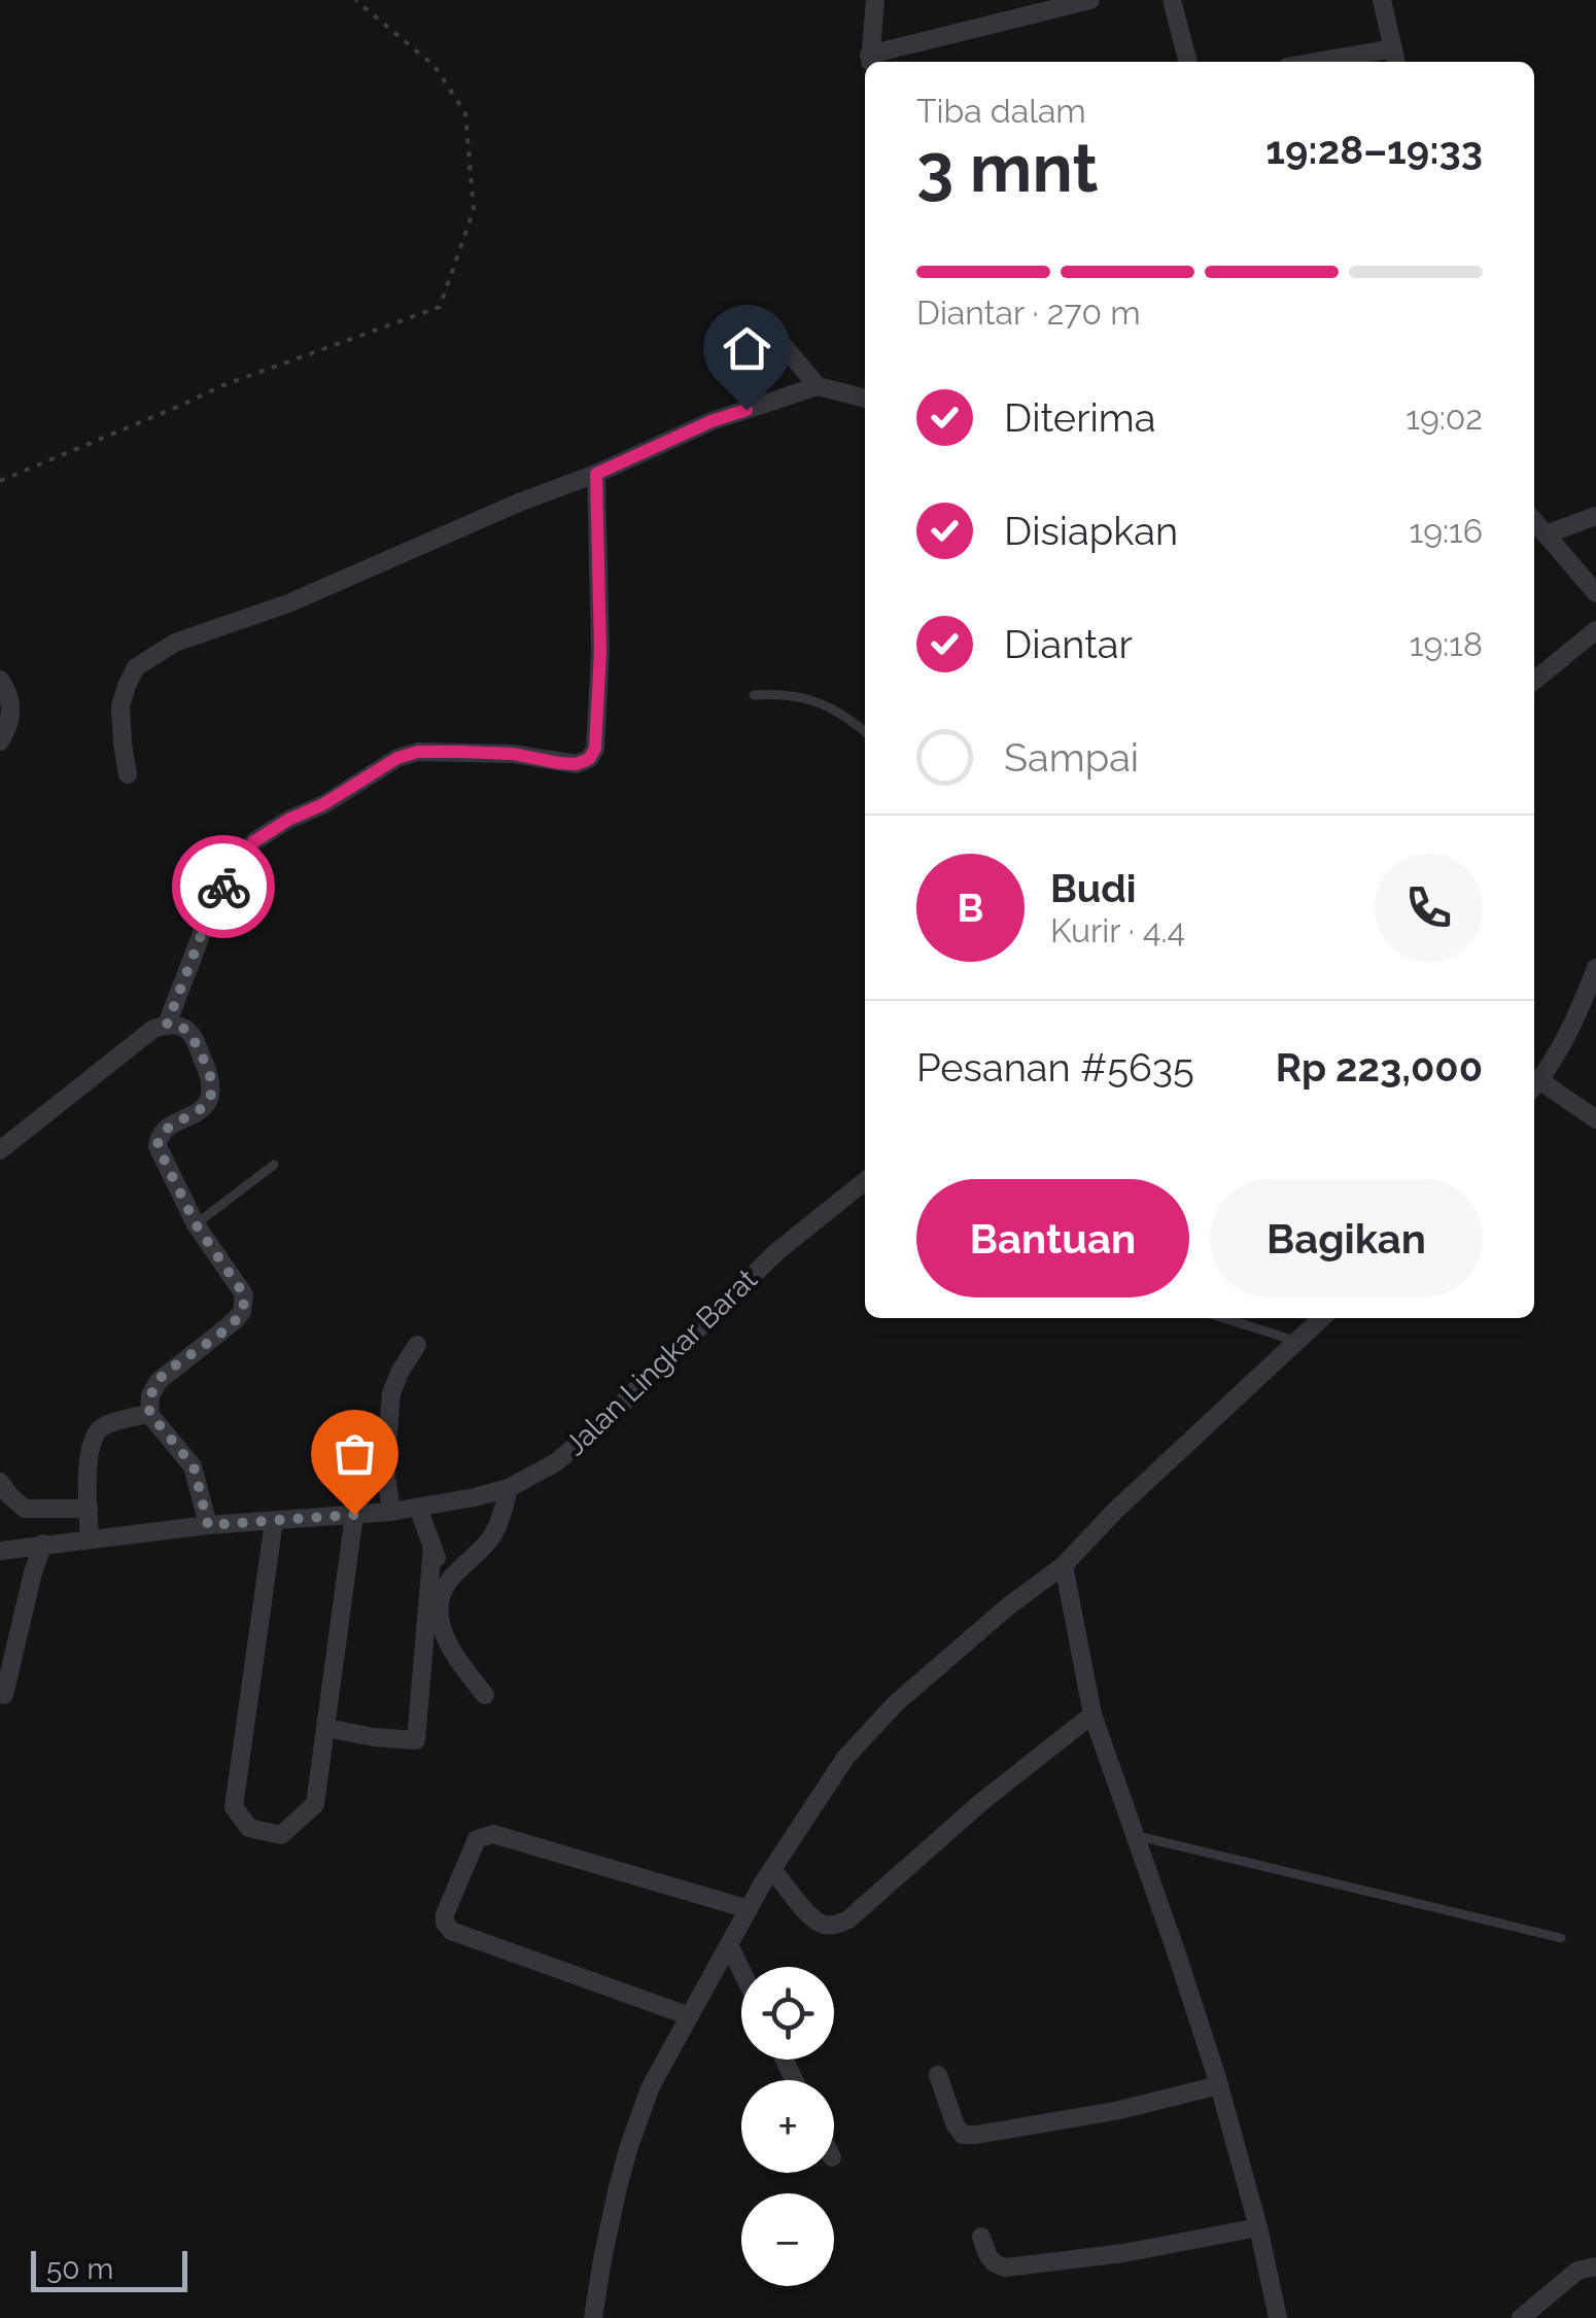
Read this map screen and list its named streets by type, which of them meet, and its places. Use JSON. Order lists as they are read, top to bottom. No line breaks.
{"streets":{"street":["Jalan Lingkar Barat"]},"scale_bar":"50 m","page":{"heading":["3 mnt","Tiba dalam","19:28–19:33"],"panel":["Budi","Kurir · 4.4","Pesanan #5635","Rp 223,000"],"bar":"Diantar · 270 m","list":[["Diterima","19:02"],["Disiapkan","19:16"],["Diantar","19:18"],"Sampai"],"round":"B","buttons":["Bantuan","Bagikan"],"map_buttons":["+","−"],"scale":"50 m"}}
